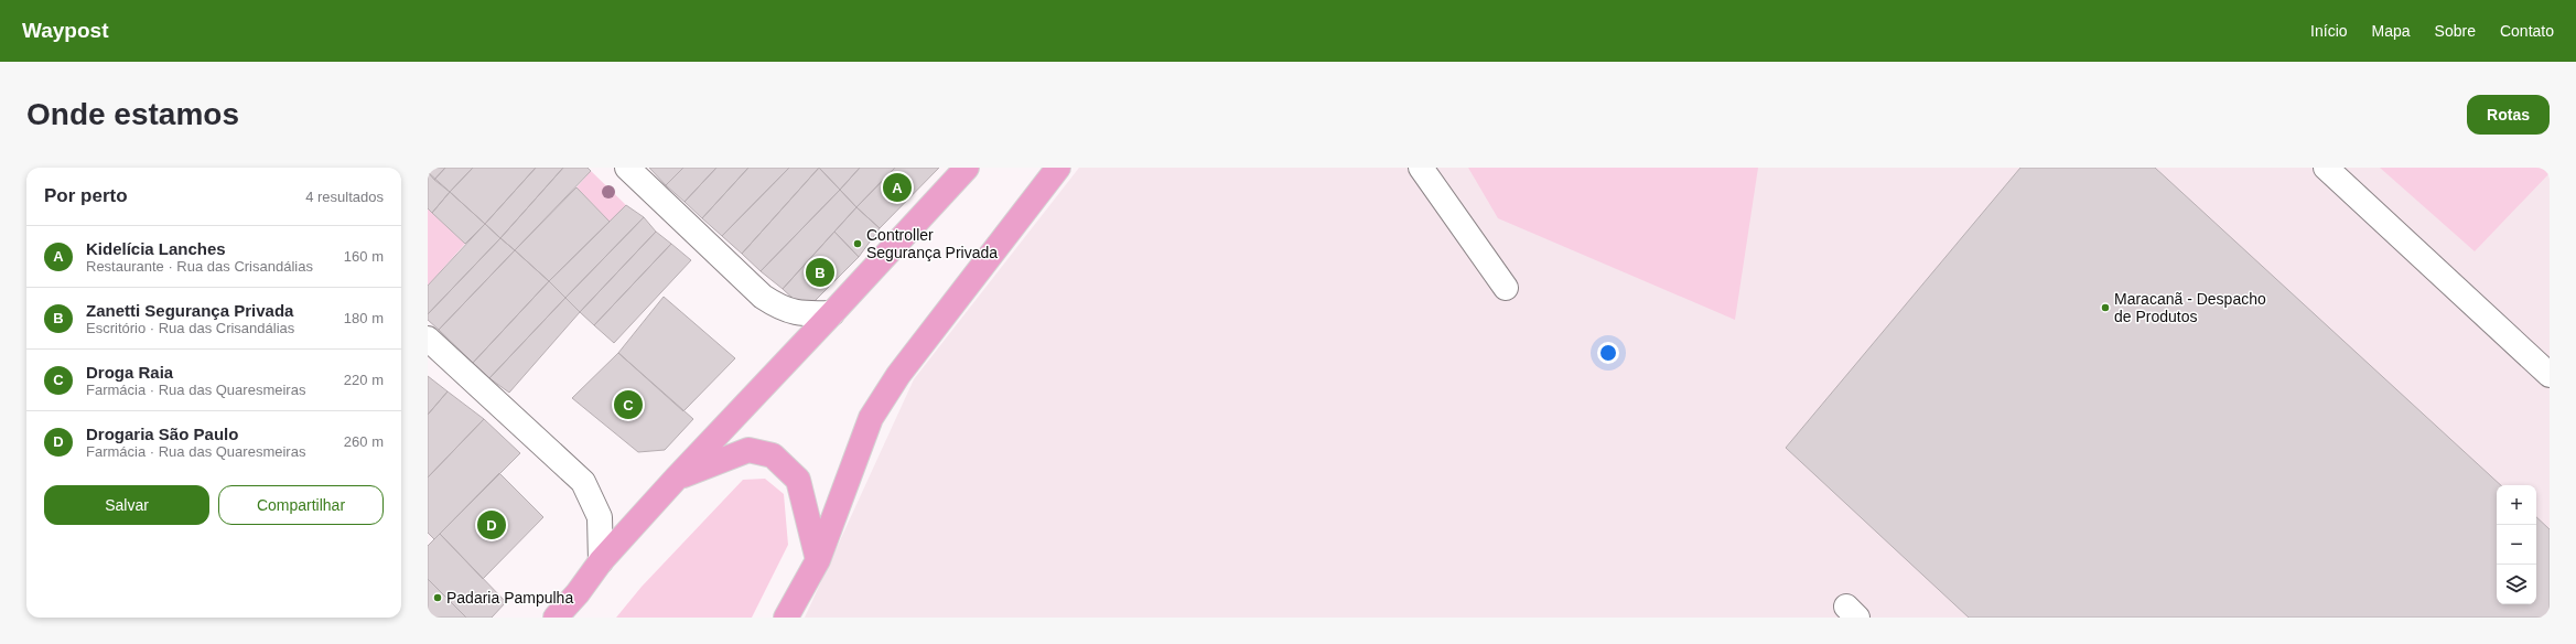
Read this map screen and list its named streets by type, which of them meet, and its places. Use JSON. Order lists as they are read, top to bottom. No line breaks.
{"places":["Controller Segurança Privada","Maracanã - Despacho de Produtos","Padaria Pampulha"],"page":{"header":"Waypost","nav":["Início","Mapa","Sobre","Contato"],"buttons":["Rotas",["Salvar","Compartilhar"]],"title":"Onde estamos","heading":["Por perto","4 resultados"],"pins":["A","B","C","D"],"list":[{"mark":"A","name":"Kidelícia Lanches","note":"Restaurante · Rua das Crisandálias","value":"160 m"},{"mark":"B","name":"Zanetti Segurança Privada","note":"Escritório · Rua das Crisandálias","value":"180 m"},{"mark":"C","name":"Droga Raia","note":"Farmácia · Rua das Quaresmeiras","value":"220 m"},{"mark":"D","name":"Drogaria São Paulo","note":"Farmácia · Rua das Quaresmeiras","value":"260 m"}],"map_buttons":["+","−"]}}
